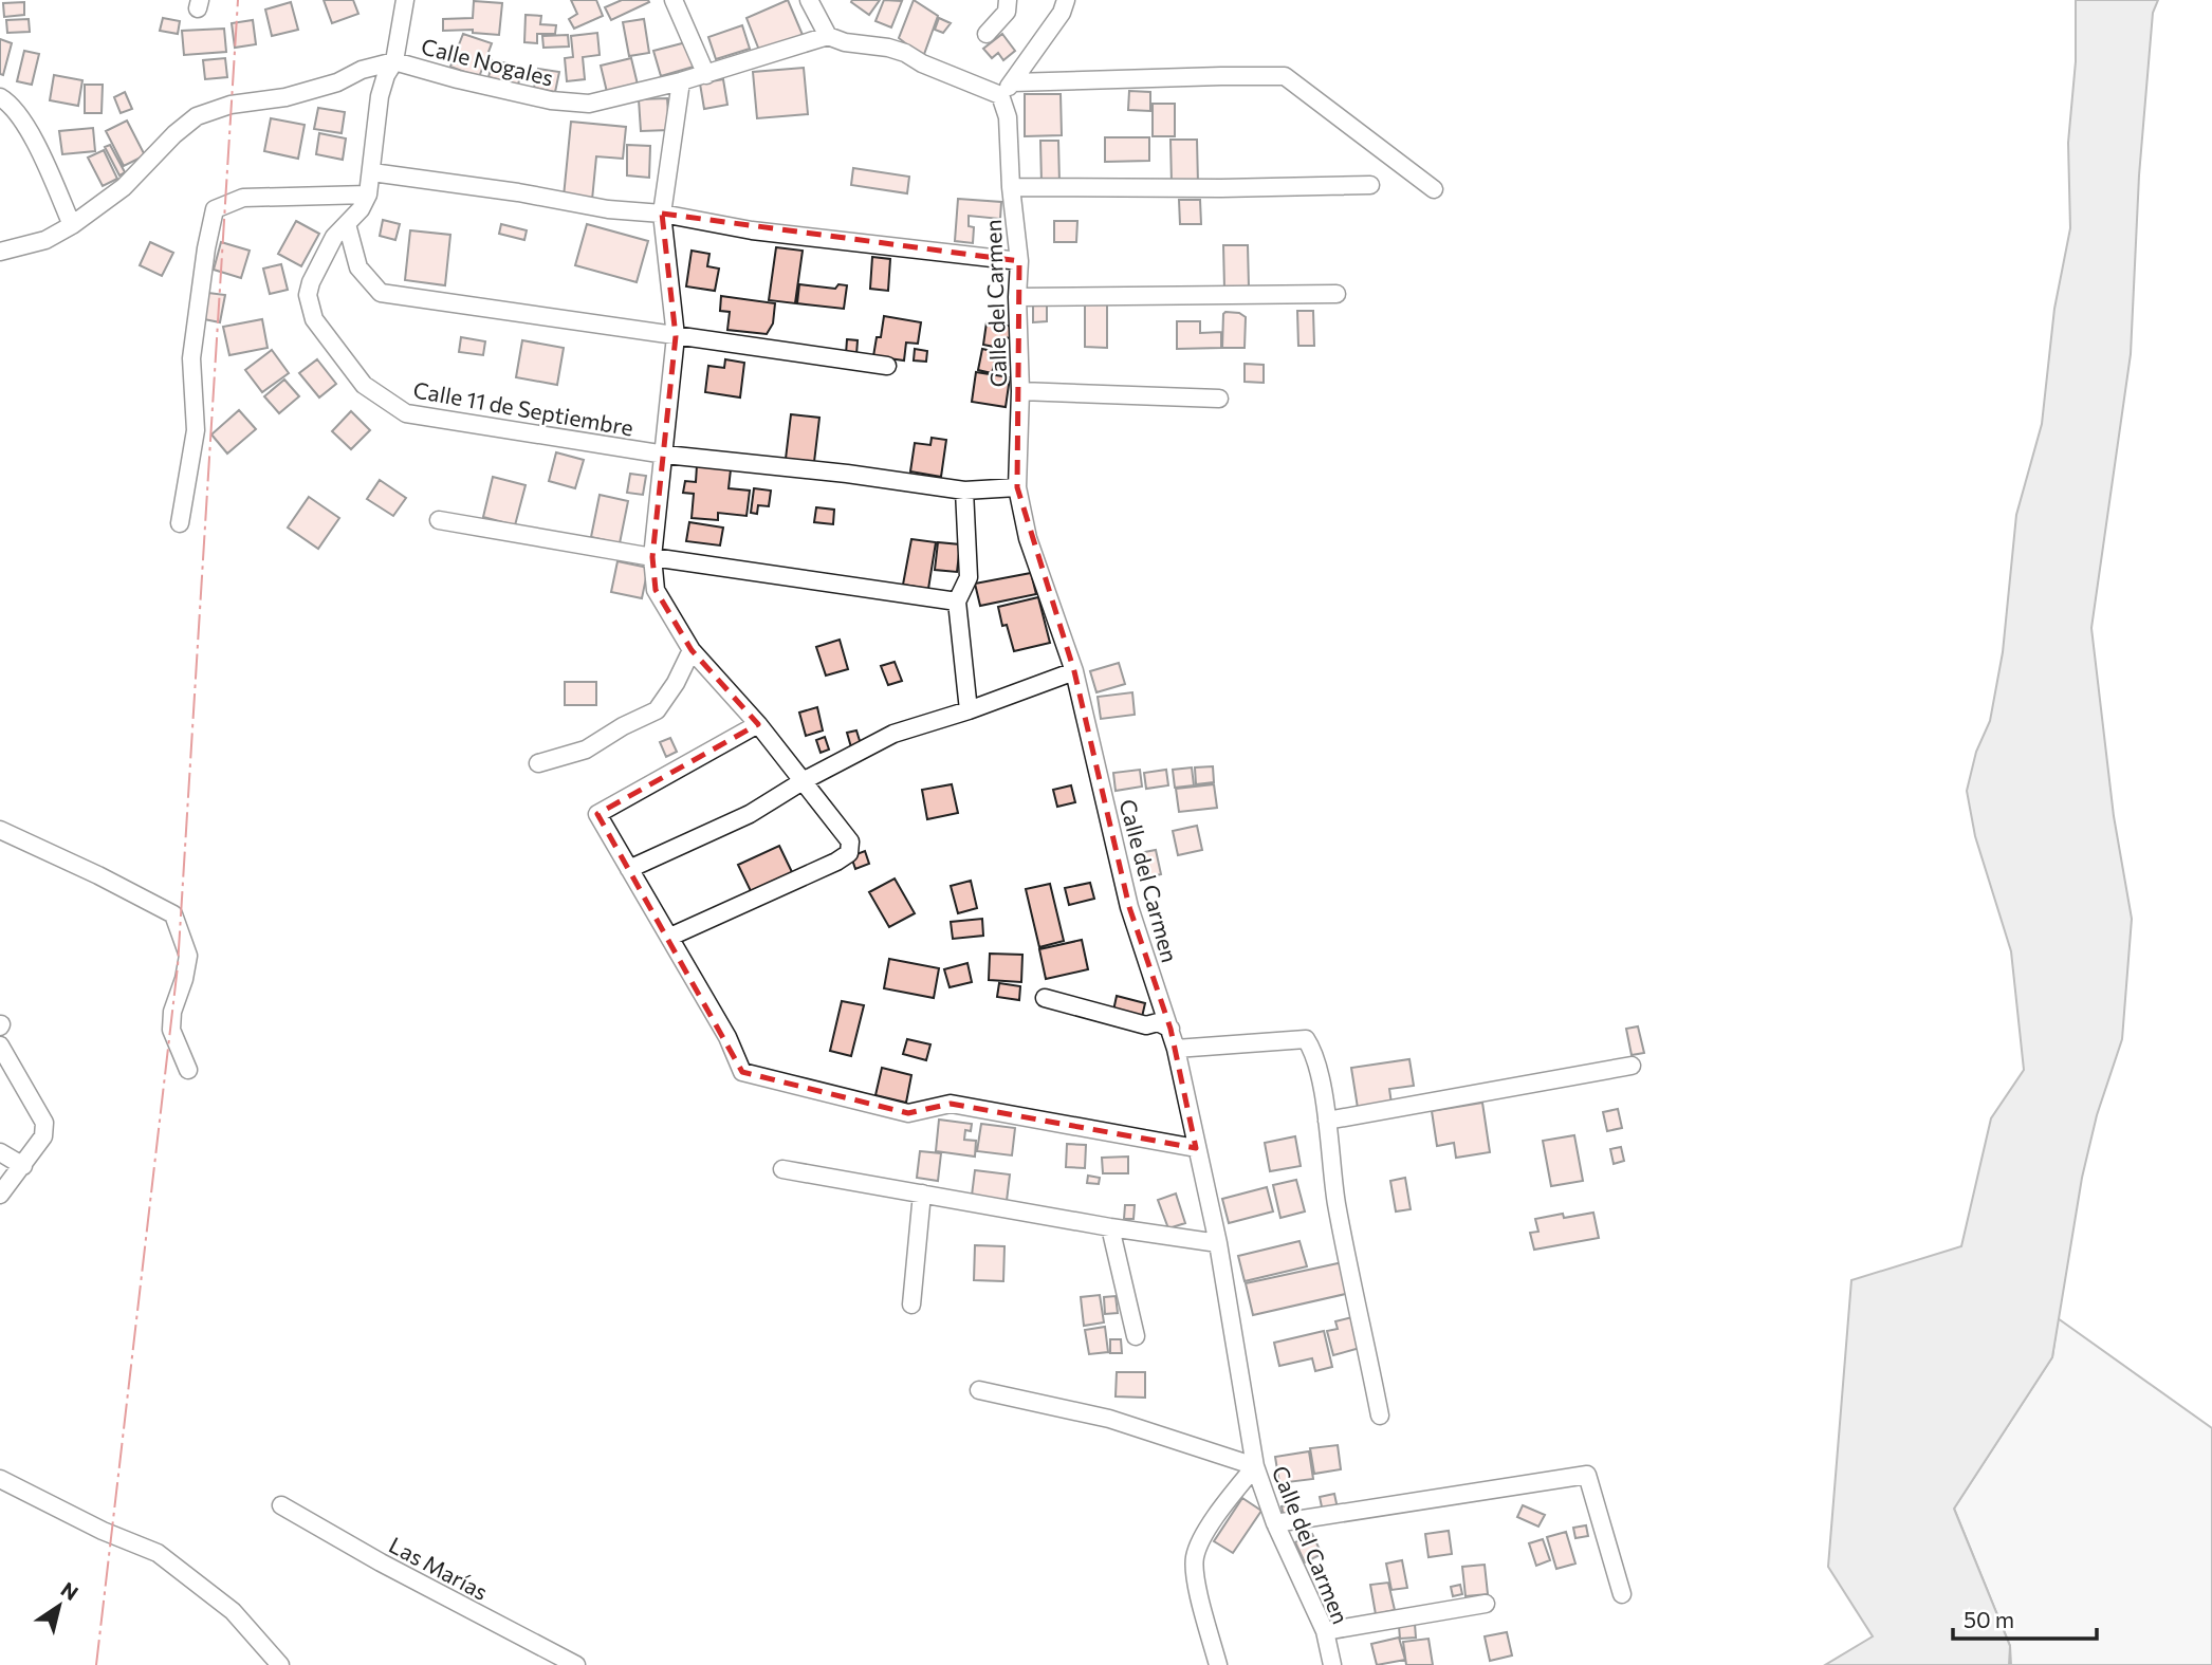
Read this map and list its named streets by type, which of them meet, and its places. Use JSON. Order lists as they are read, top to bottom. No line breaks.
{"streets":{"street":["Calle Nogales","Calle del Carmen","Calle 11 de Septiembre","Las Marías"]},"crossings":[["Calle Nogales","Calle 11 de Septiembre"],["Calle del Carmen","Calle 11 de Septiembre"]],"scale_bar":"50 m","north":"top right"}
